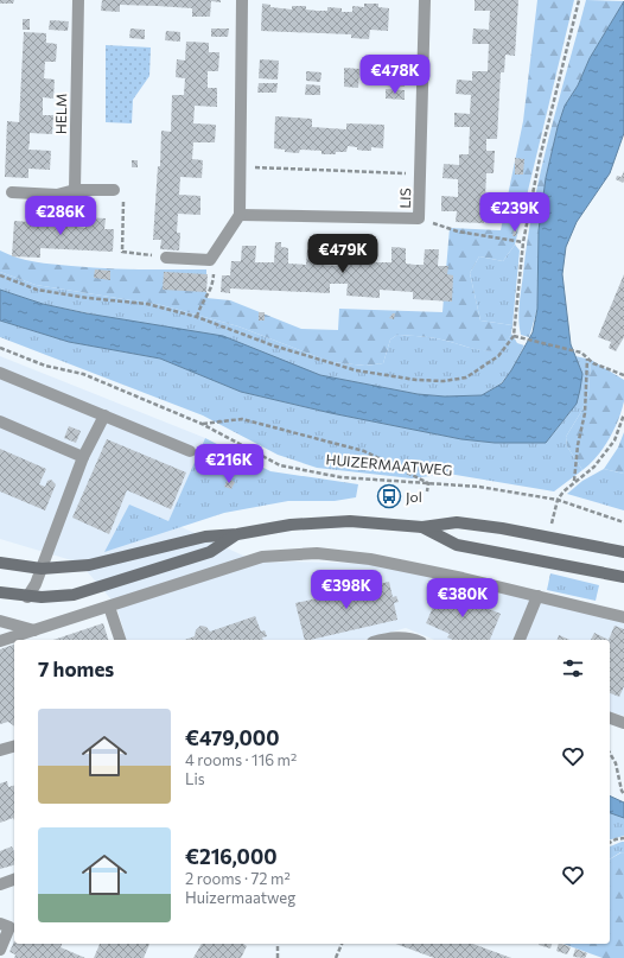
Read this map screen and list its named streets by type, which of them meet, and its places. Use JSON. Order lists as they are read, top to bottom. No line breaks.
{"streets":{"street":["HELM","LIS"],"path":["HUIZERMAATWEG"]},"places":{"bus stop":["Jol"]},"page":{"price":["€478K","€239K","€286K","€479K","€216K","€398K","€380K"],"heading":"7 homes","list":[{"name":"€479,000","note":"4 rooms · 116 m² · Lis"},{"name":"€216,000","note":"2 rooms · 72 m² · Huizermaatweg"}]}}
